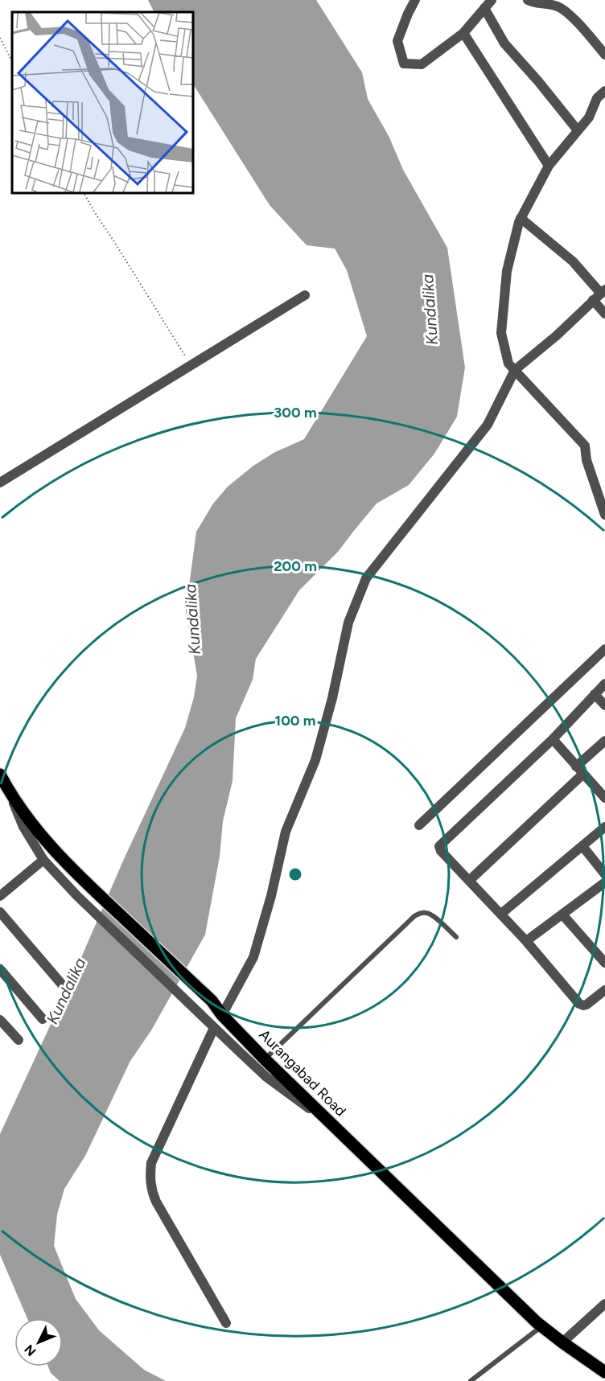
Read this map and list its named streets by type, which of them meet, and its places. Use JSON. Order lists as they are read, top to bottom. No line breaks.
{"streets":{"main road":["Aurangabad Road"]},"water":["Kundalika"],"north":"bottom left","rings":["300 m","200 m","100 m"]}
